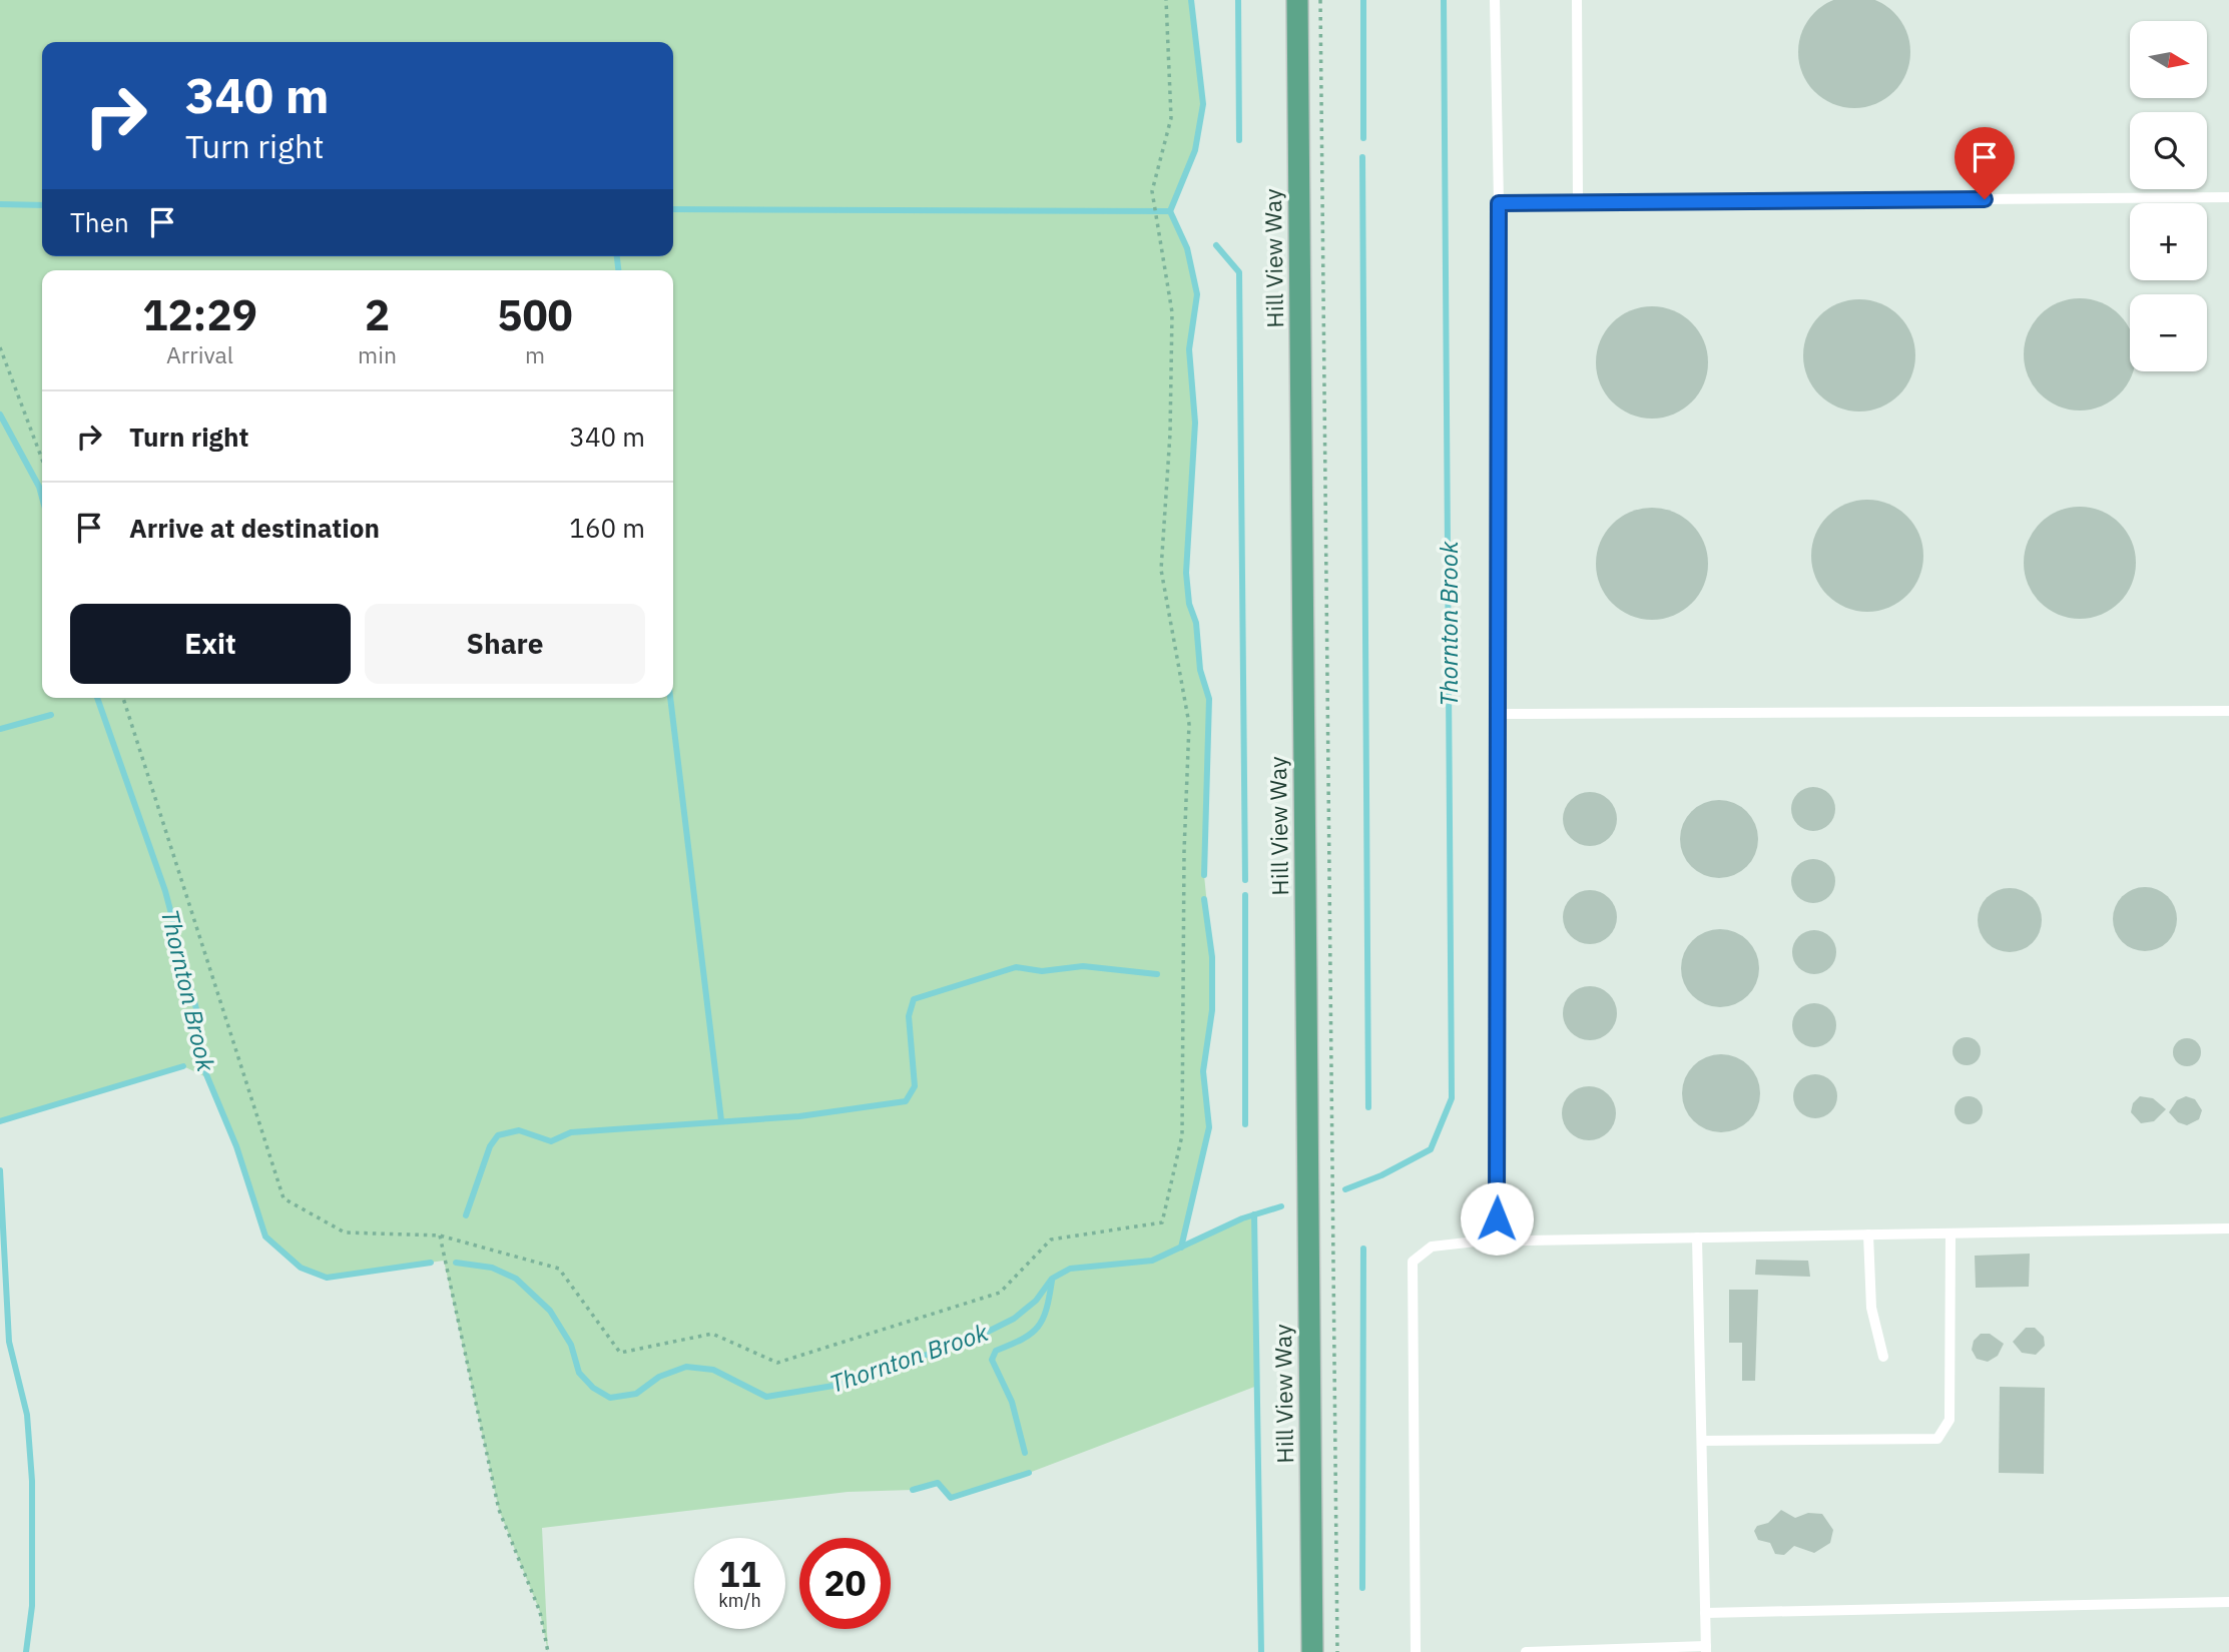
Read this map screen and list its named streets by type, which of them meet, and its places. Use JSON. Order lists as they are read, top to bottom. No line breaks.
{"streets":{"main road":["Hill View Way"]},"water":["Thornton Brook"],"north":"right","page":{"map_buttons":["+","−"],"turn":["340 m","Turn right"],"then":"Then","eta":["12:29","Arrival","2","min","500","m"],"list":[{"name":"Turn right","value":"340 m"},{"name":"Arrive at destination","value":"160 m"}],"buttons":["Exit","Share"],"speed":"11 km/h","limit":"20"}}
